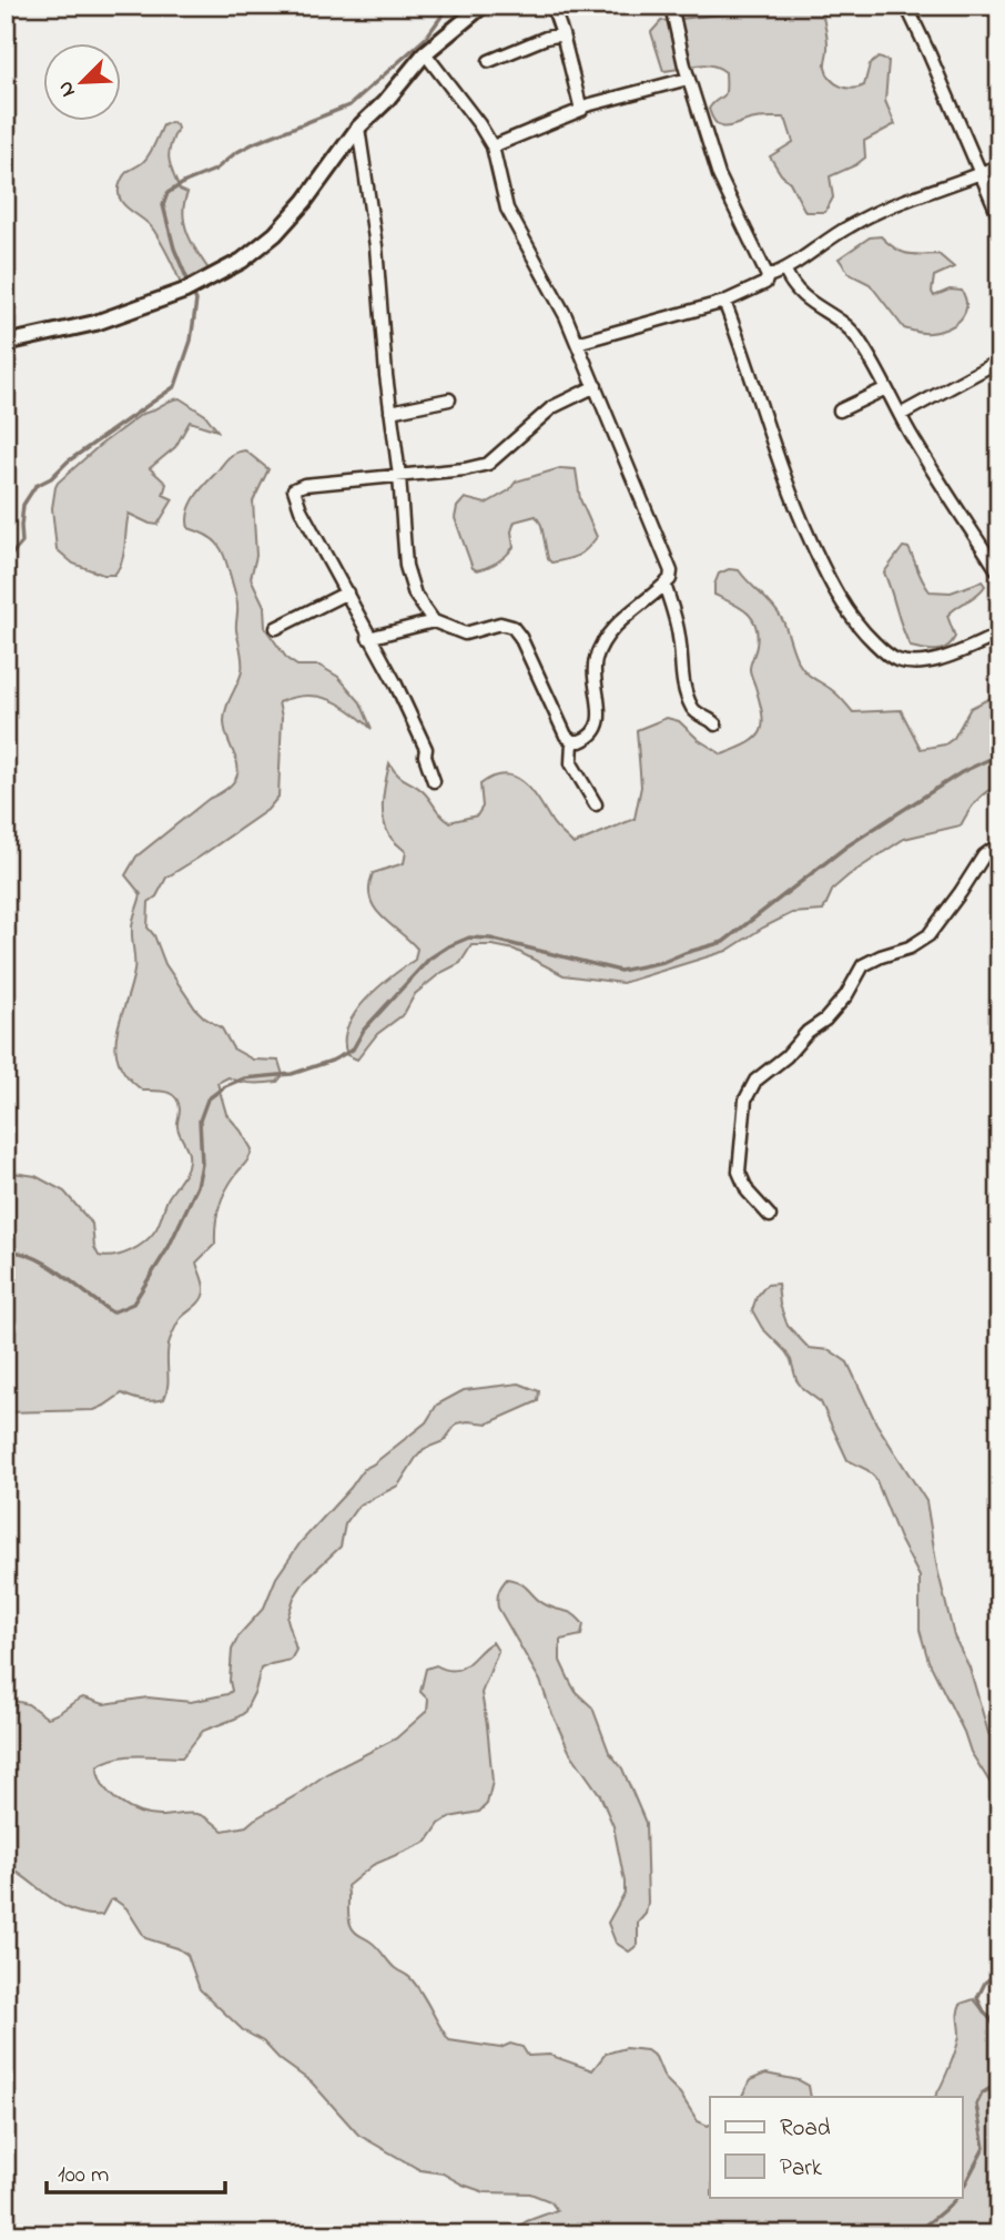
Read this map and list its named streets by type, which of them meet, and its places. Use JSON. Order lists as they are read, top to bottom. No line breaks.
{"legend":["Road","Park"],"scale_bar":"100 m","north":"bottom left"}
